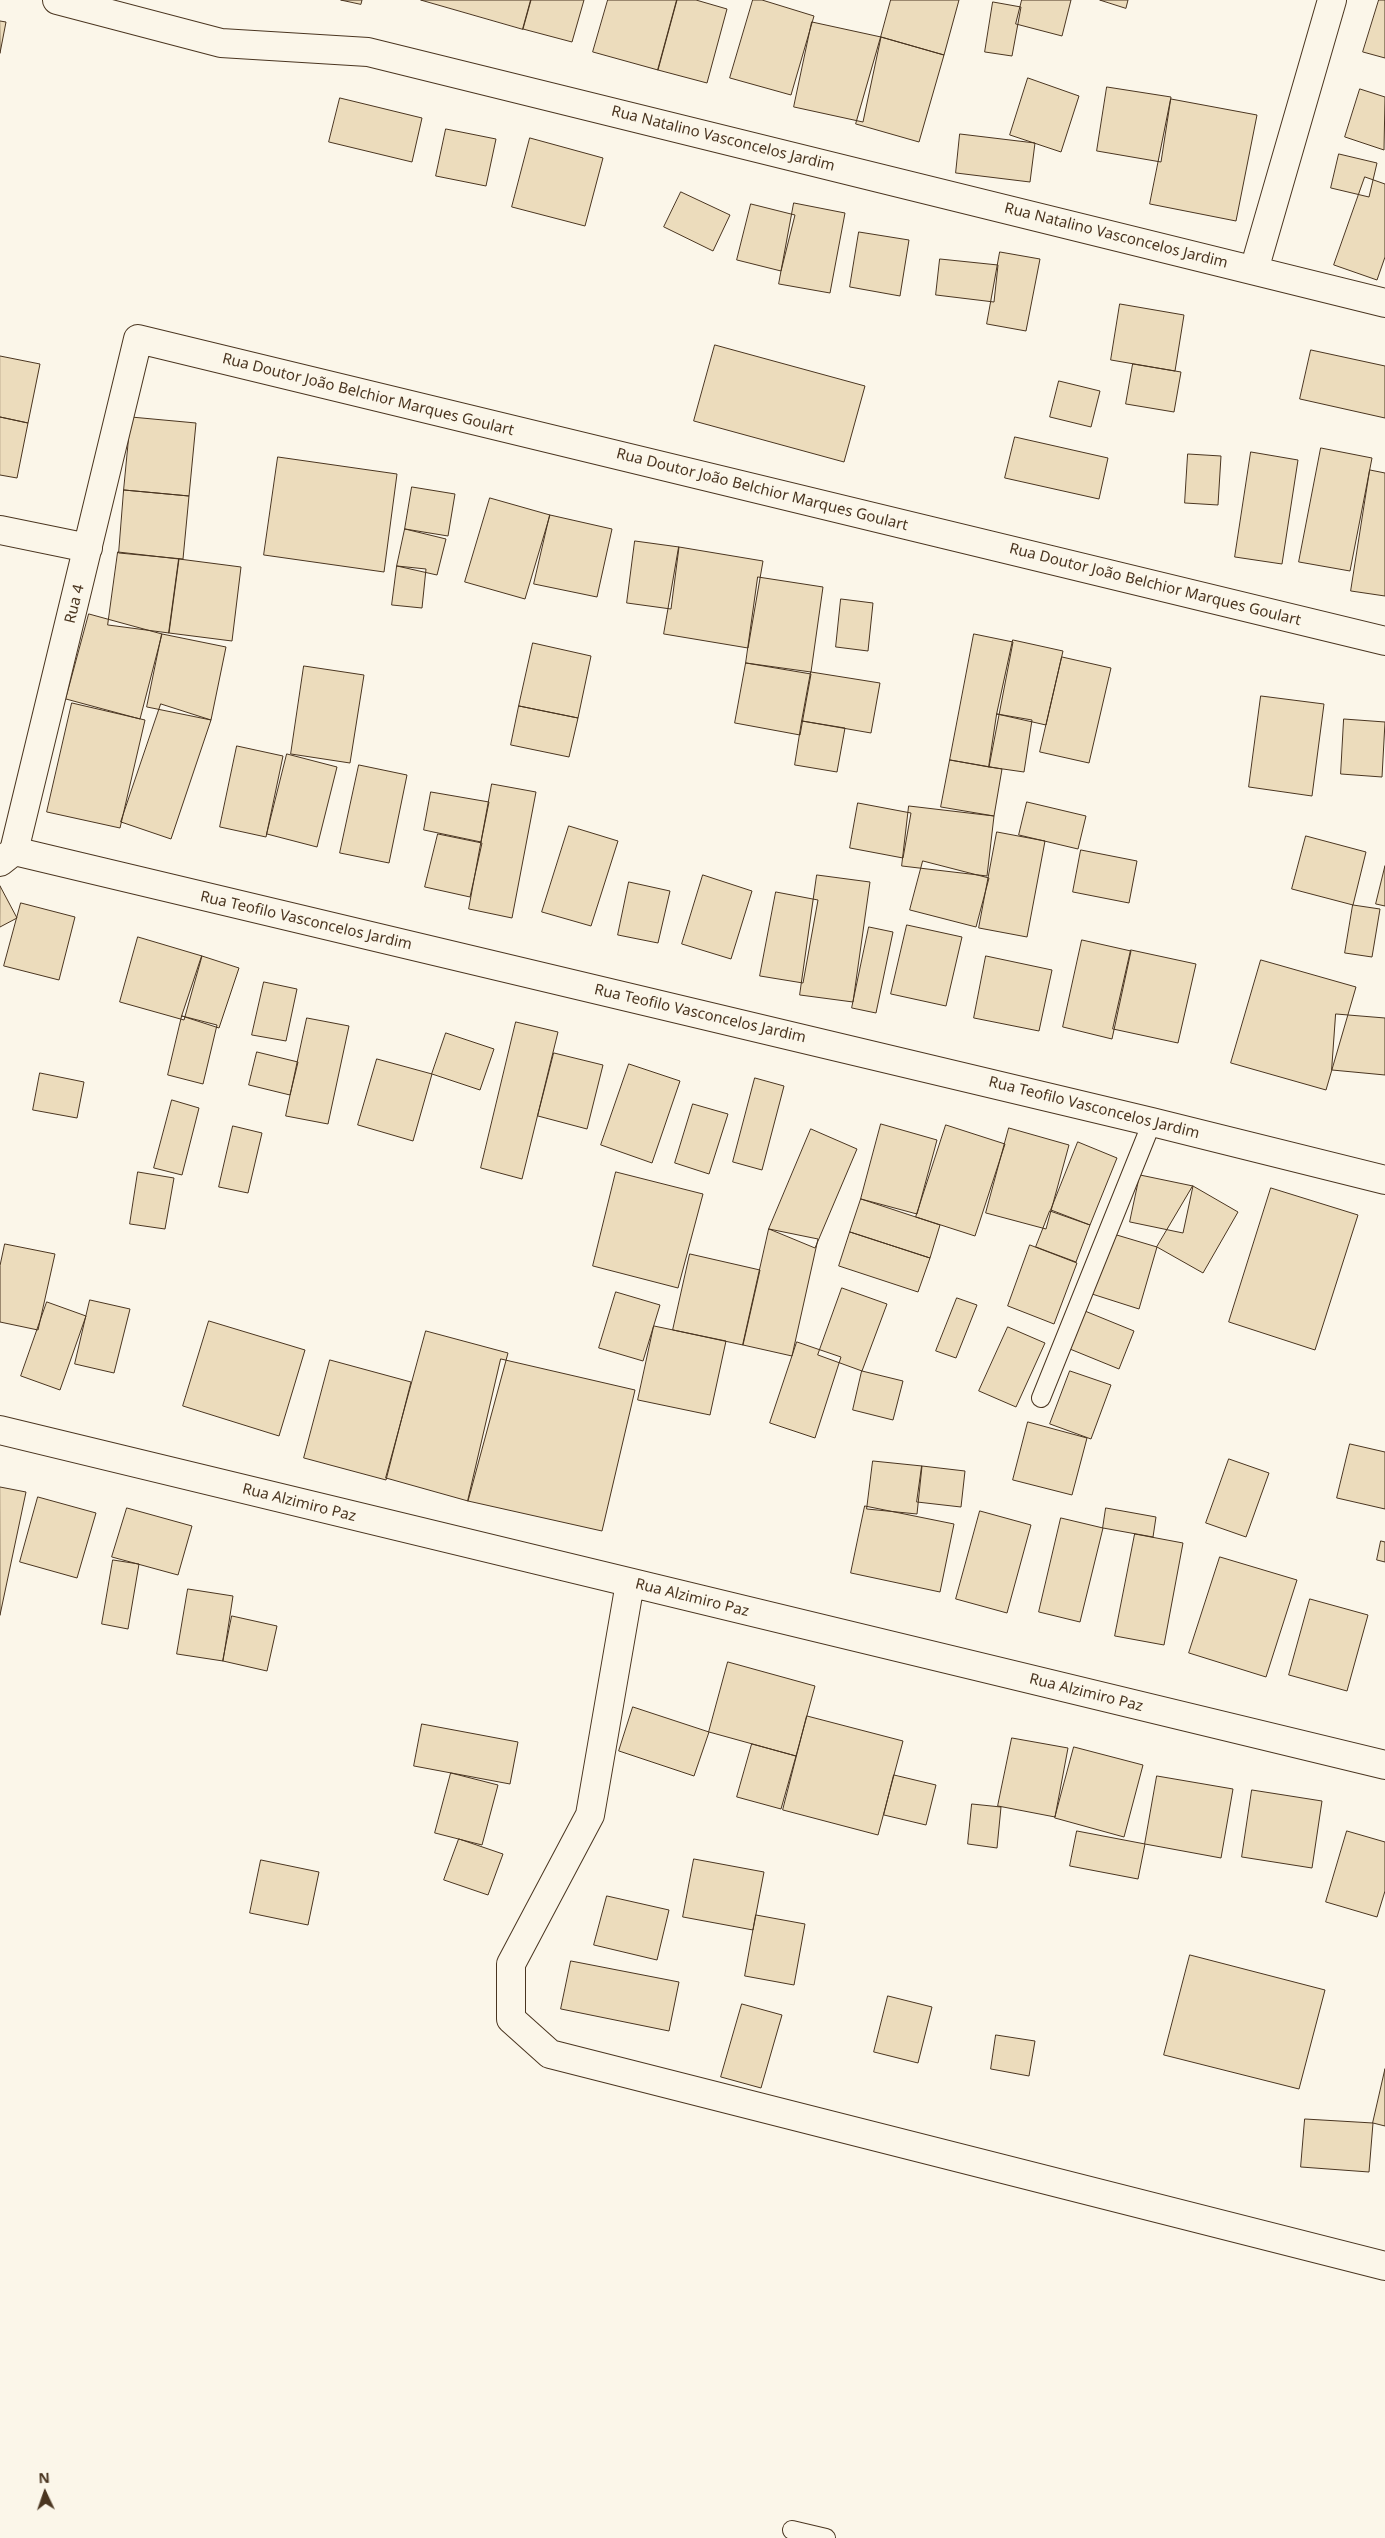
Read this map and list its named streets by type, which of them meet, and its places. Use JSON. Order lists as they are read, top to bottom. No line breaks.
{"streets":{"street":["Rua Natalino Vasconcelos Jardim","Rua Doutor João Belchior Marques Goulart","Rua 4","Rua Teofilo Vasconcelos Jardim","Rua Alzimiro Paz"]},"crossings":[["Rua Doutor João Belchior Marques Goulart","Rua 4"],["Rua 4","Rua Teofilo Vasconcelos Jardim"]],"north":"top"}
